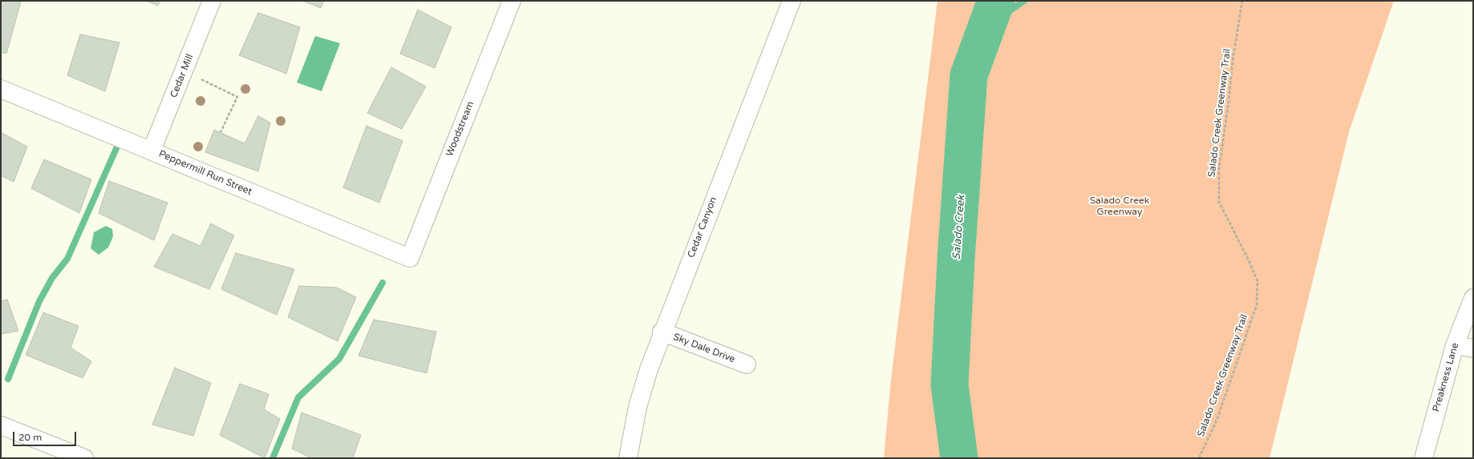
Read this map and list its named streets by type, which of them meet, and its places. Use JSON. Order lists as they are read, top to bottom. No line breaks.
{"streets":{"street":["Cedar Mill","Woodstream","Peppermill Run Street","Cedar Canyon","Sky Dale Drive","Preakness Lane"],"path":["Salado Creek Greenway Trail"]},"crossings":[["Cedar Mill","Peppermill Run Street"],["Woodstream","Peppermill Run Street"],["Cedar Canyon","Sky Dale Drive"]],"water":["Salado Creek"],"parks":["Salado Creek Greenway"],"scale_bar":"20 m"}
